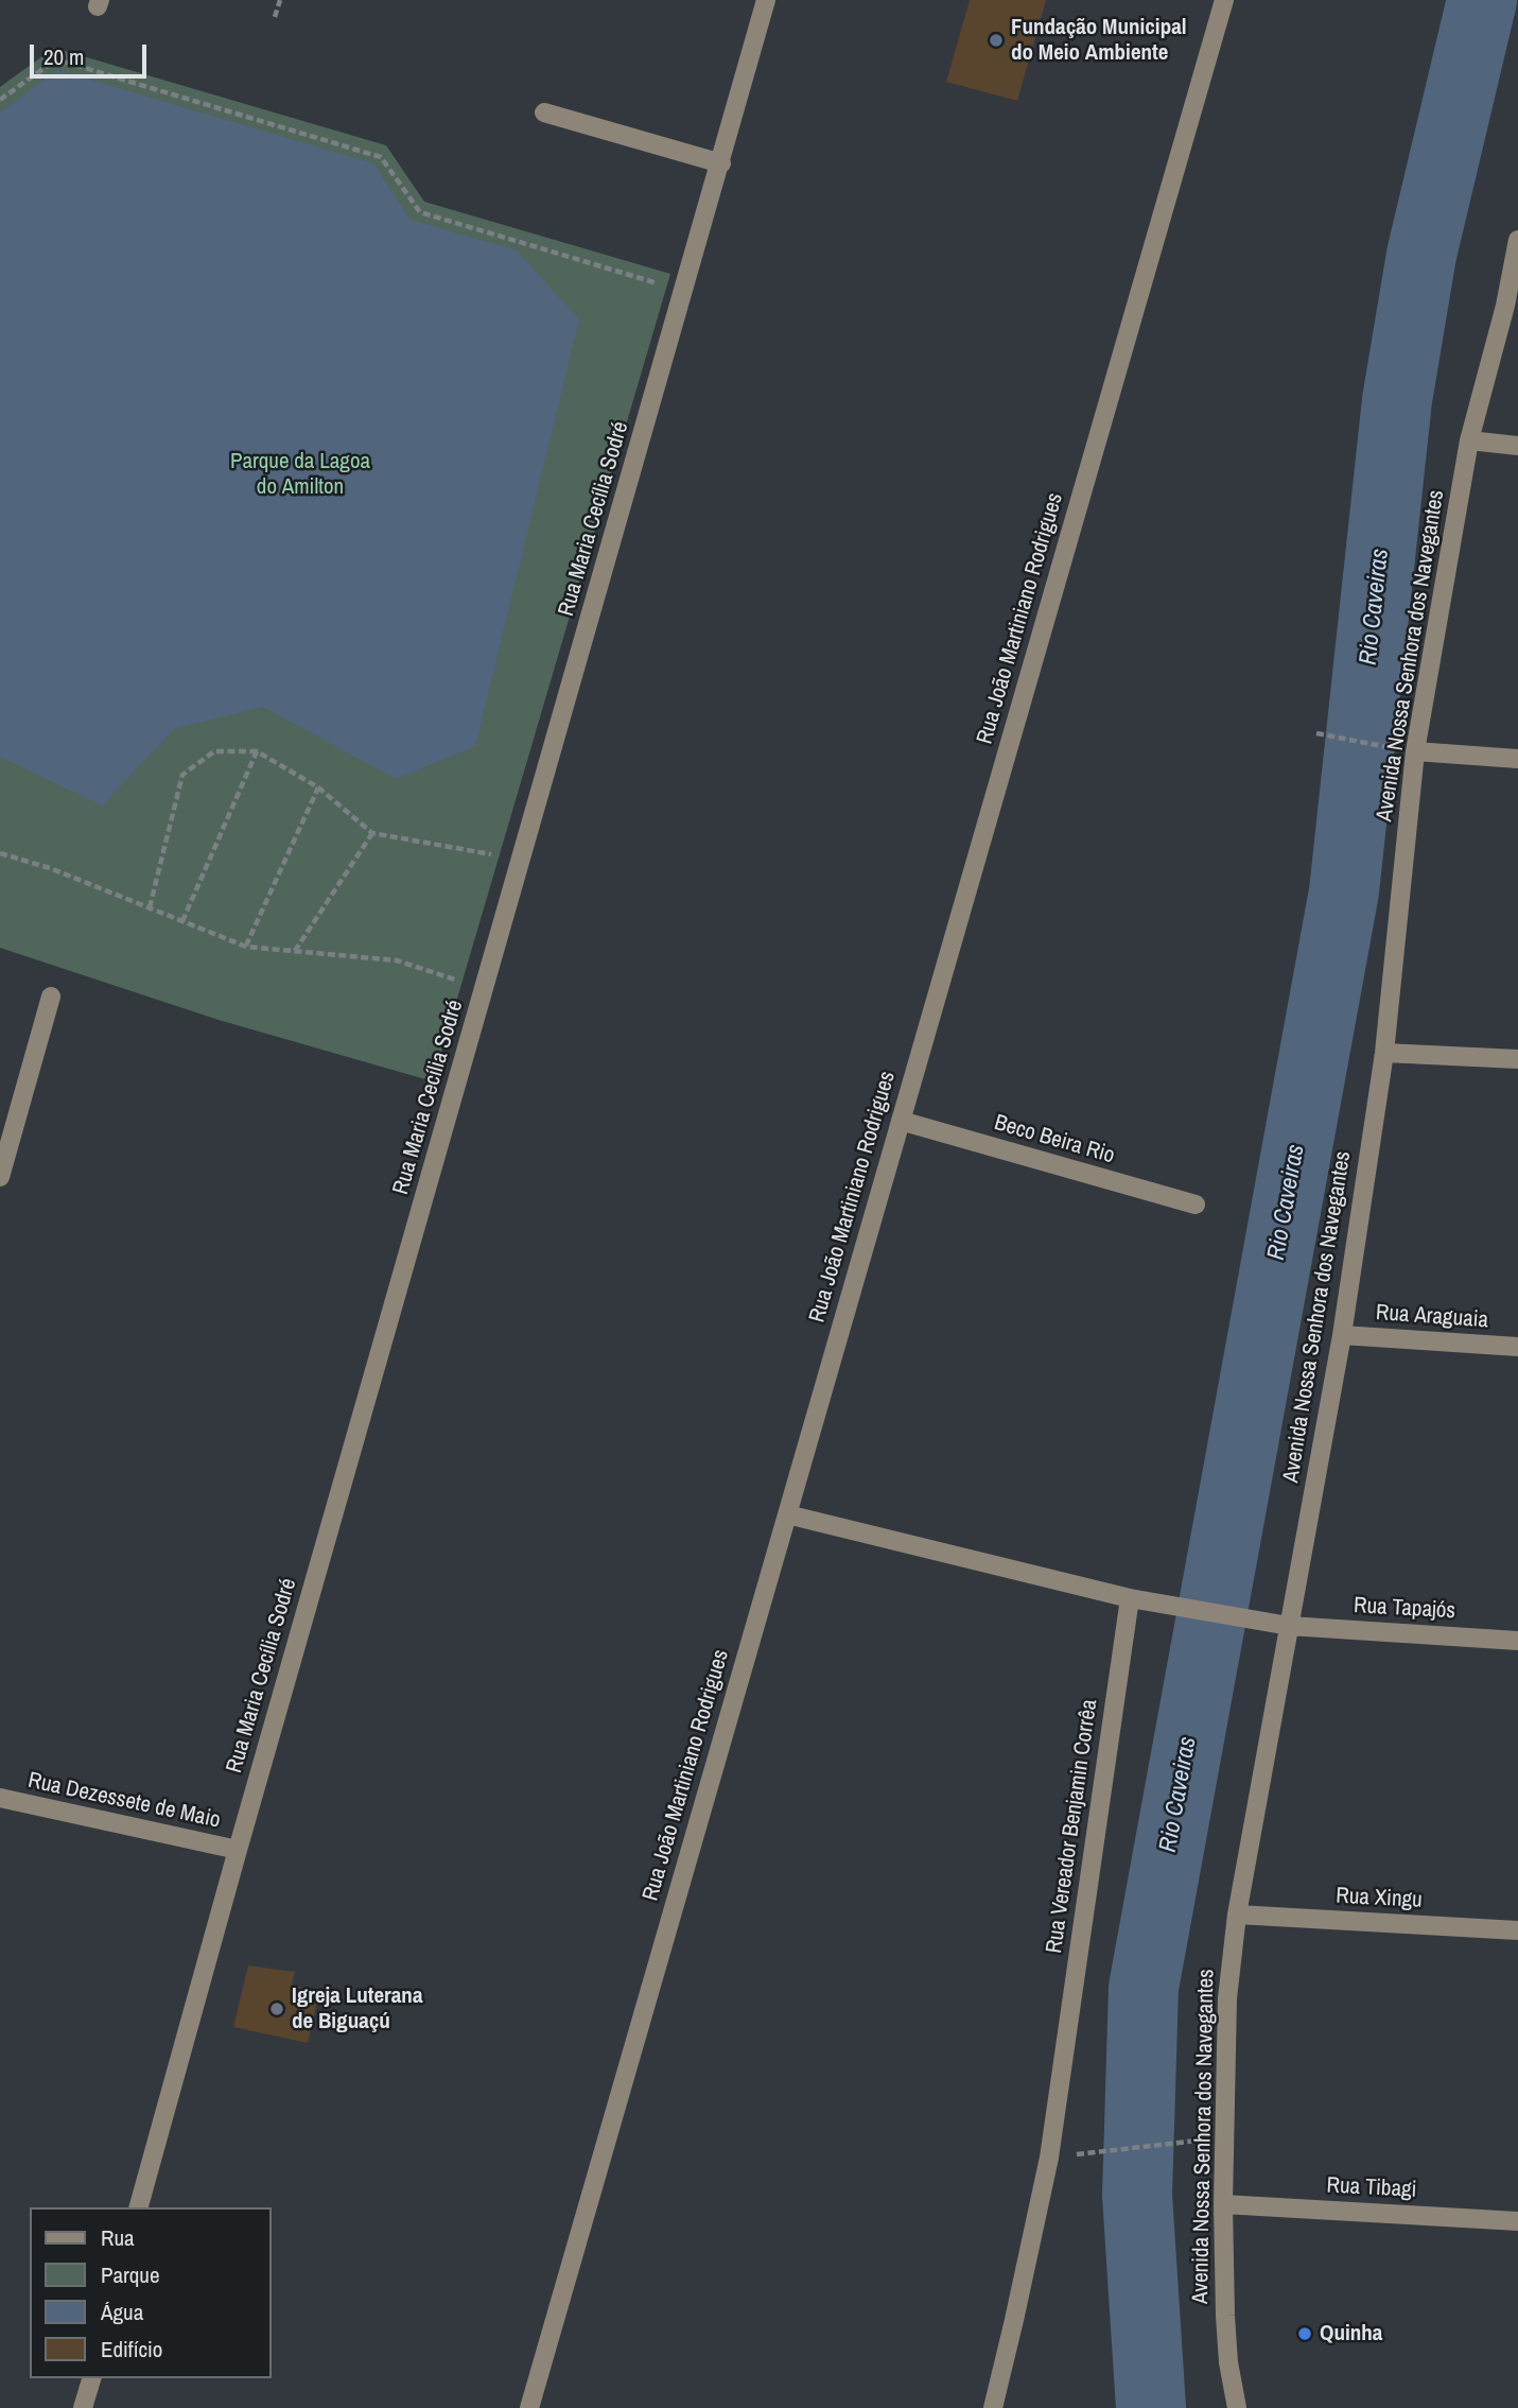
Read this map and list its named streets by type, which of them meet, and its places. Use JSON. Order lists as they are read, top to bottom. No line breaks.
{"streets":{"street":["Rua Maria Cecília Sodré","Rua João Martiniano Rodrigues","Avenida Nossa Senhora dos Navegantes","Beco Beira Rio","Rua Araguaia","Rua Tapajós","Rua Dezessete de Maio","Rua Vereador Benjamin Corrêa","Rua Xingu","Rua Tibagi"]},"crossings":[["Rua Maria Cecília Sodré","Rua Dezessete de Maio"],["Rua João Martiniano Rodrigues","Beco Beira Rio"],["Avenida Nossa Senhora dos Navegantes","Rua Araguaia"],["Avenida Nossa Senhora dos Navegantes","Rua Tapajós"],["Avenida Nossa Senhora dos Navegantes","Rua Xingu"],["Avenida Nossa Senhora dos Navegantes","Rua Tibagi"],["Rua Tapajós","Rua Vereador Benjamin Corrêa"]],"water":["Rio Caveiras"],"parks":["Parque da Lagoa do Amilton"],"places":["Fundação Municipal do Meio Ambiente","Igreja Luterana de Biguaçú","Quinha"],"legend":["Rua","Parque","Água","Edifício"],"scale_bar":"20 m"}
